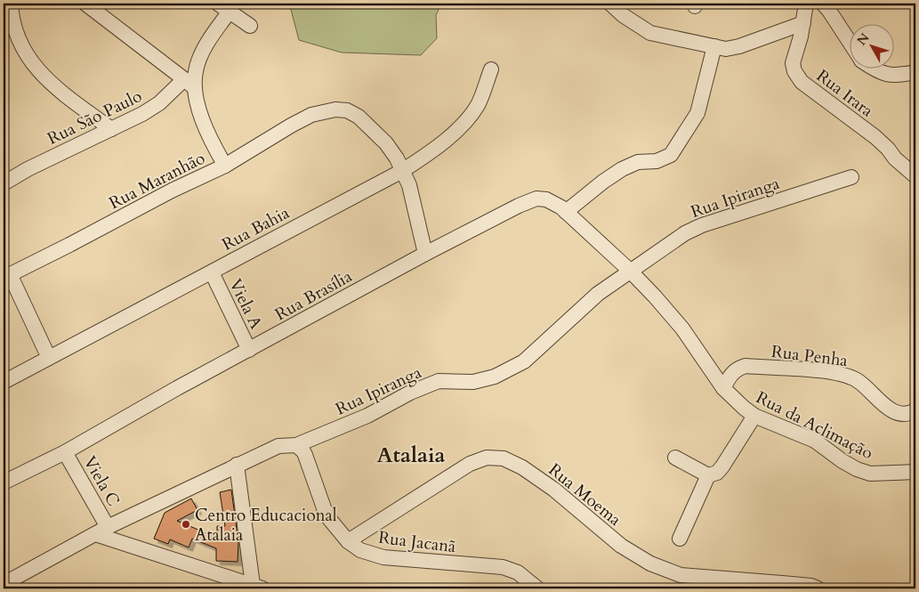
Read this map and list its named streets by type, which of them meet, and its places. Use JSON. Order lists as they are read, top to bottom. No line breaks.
{"streets":{"street":["Rua Irara","Rua São Paulo","Rua Maranhão","Rua Ipiranga","Rua Bahia","Rua Brasília","Viela A","Rua Penha","Rua da Aclimação","Viela C","Rua Moema","Rua Jacanã"]},"crossings":[["Rua Maranhão","Rua Bahia"],["Rua Maranhão","Rua Brasília"],["Rua Ipiranga","Rua Brasília"],["Rua Ipiranga","Rua da Aclimação"],["Rua Ipiranga","Viela C"],["Rua Ipiranga","Rua Jacanã"],["Rua Bahia","Viela A"],["Rua Brasília","Viela A"],["Rua Brasília","Rua da Aclimação"],["Rua Brasília","Viela C"],["Rua Penha","Rua da Aclimação"],["Rua Moema","Rua Jacanã"]],"districts":["Atalaia"],"places":["Centro Educacional Atalaia"],"north":"top left"}
